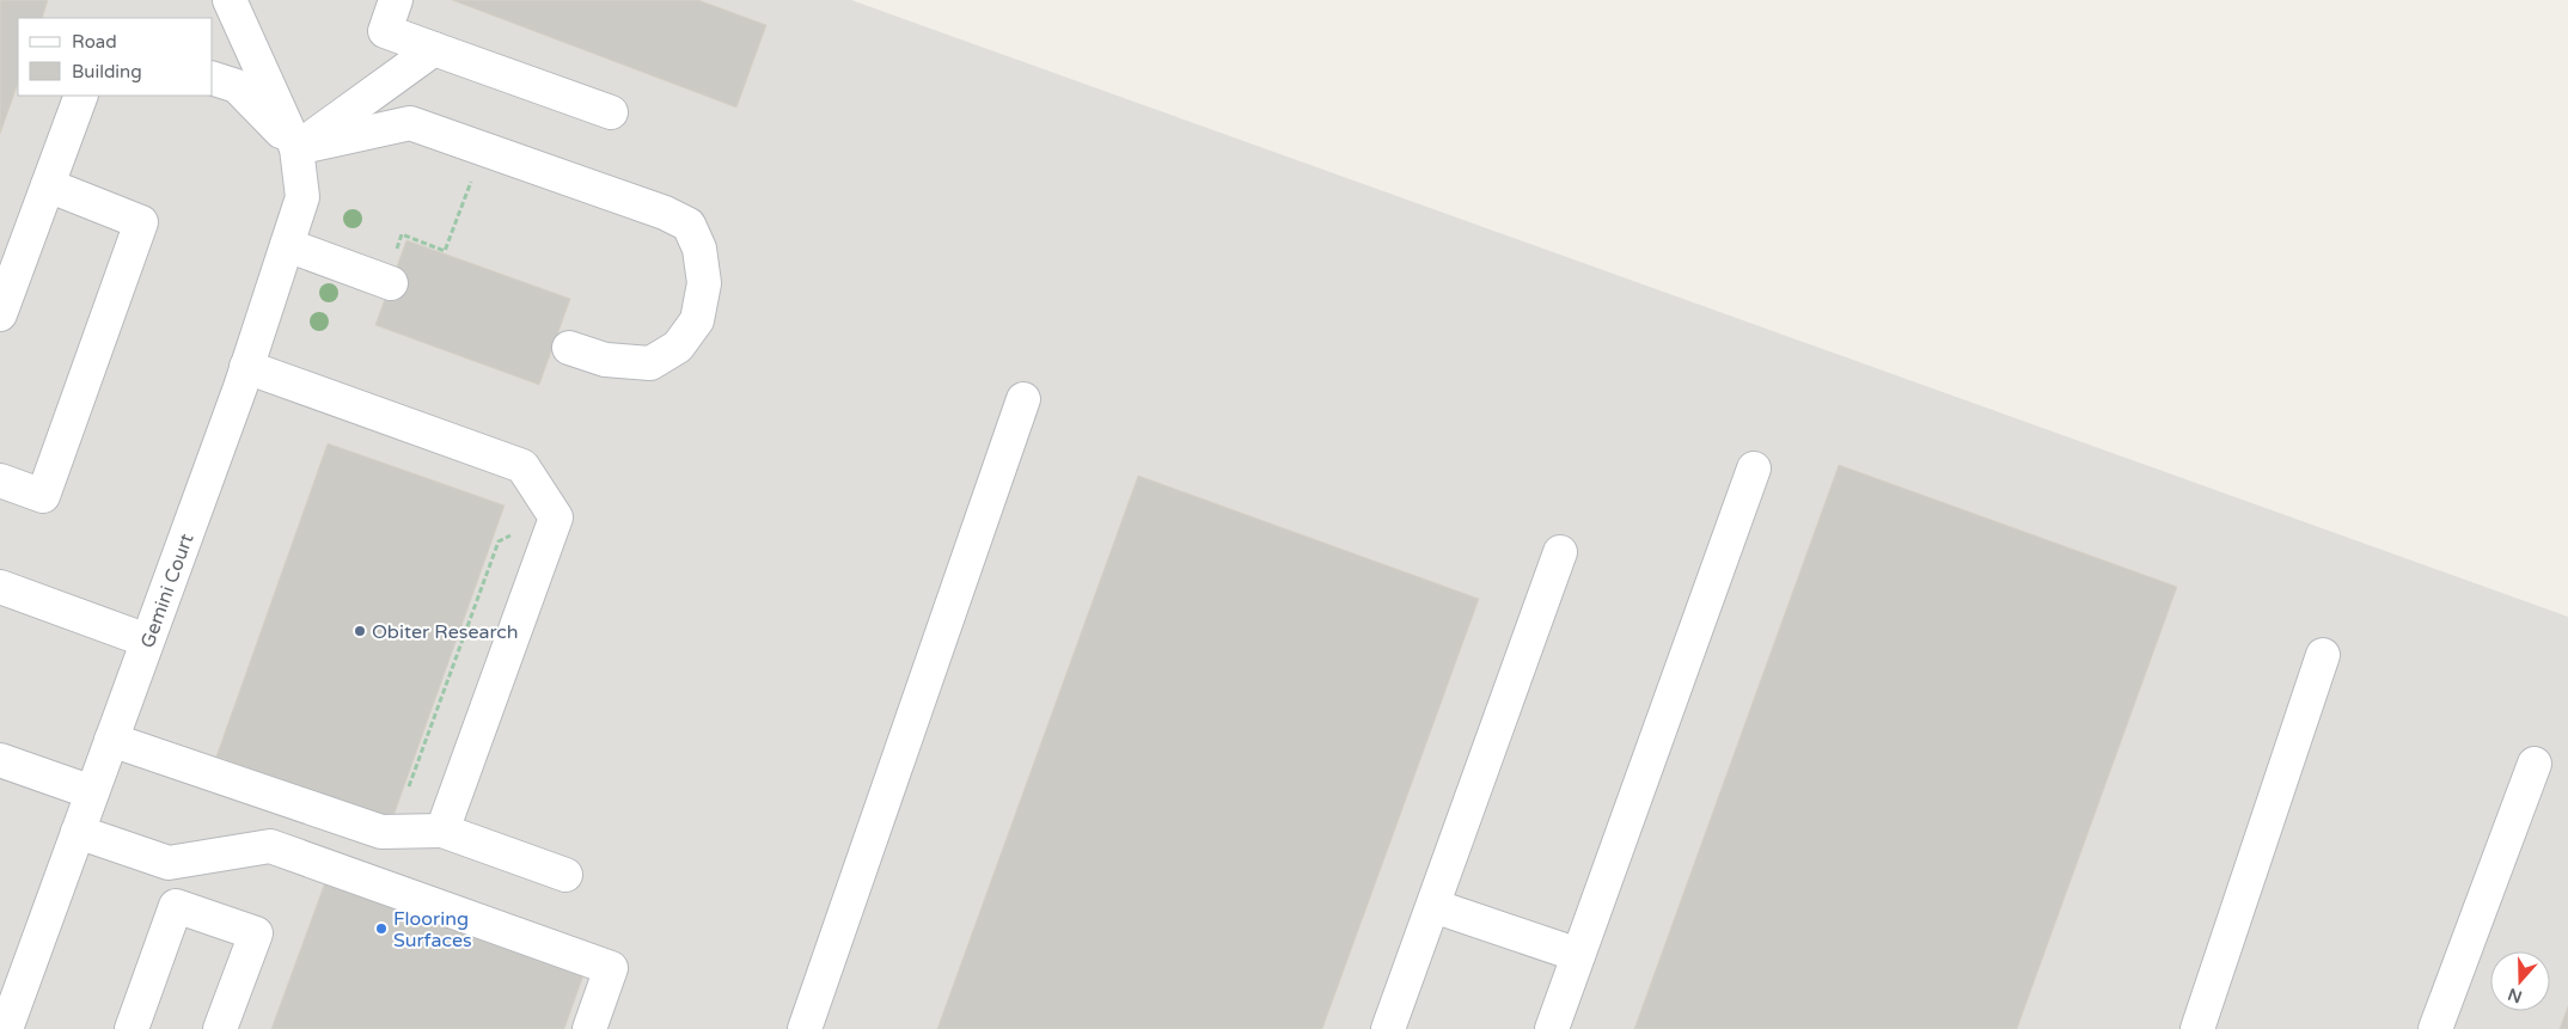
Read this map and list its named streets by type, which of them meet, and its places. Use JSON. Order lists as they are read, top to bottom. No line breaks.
{"streets":{"street":["Gemini Court"]},"places":["Obiter Research","Flooring Surfaces"],"legend":["Road","Building"],"north":"bottom"}
